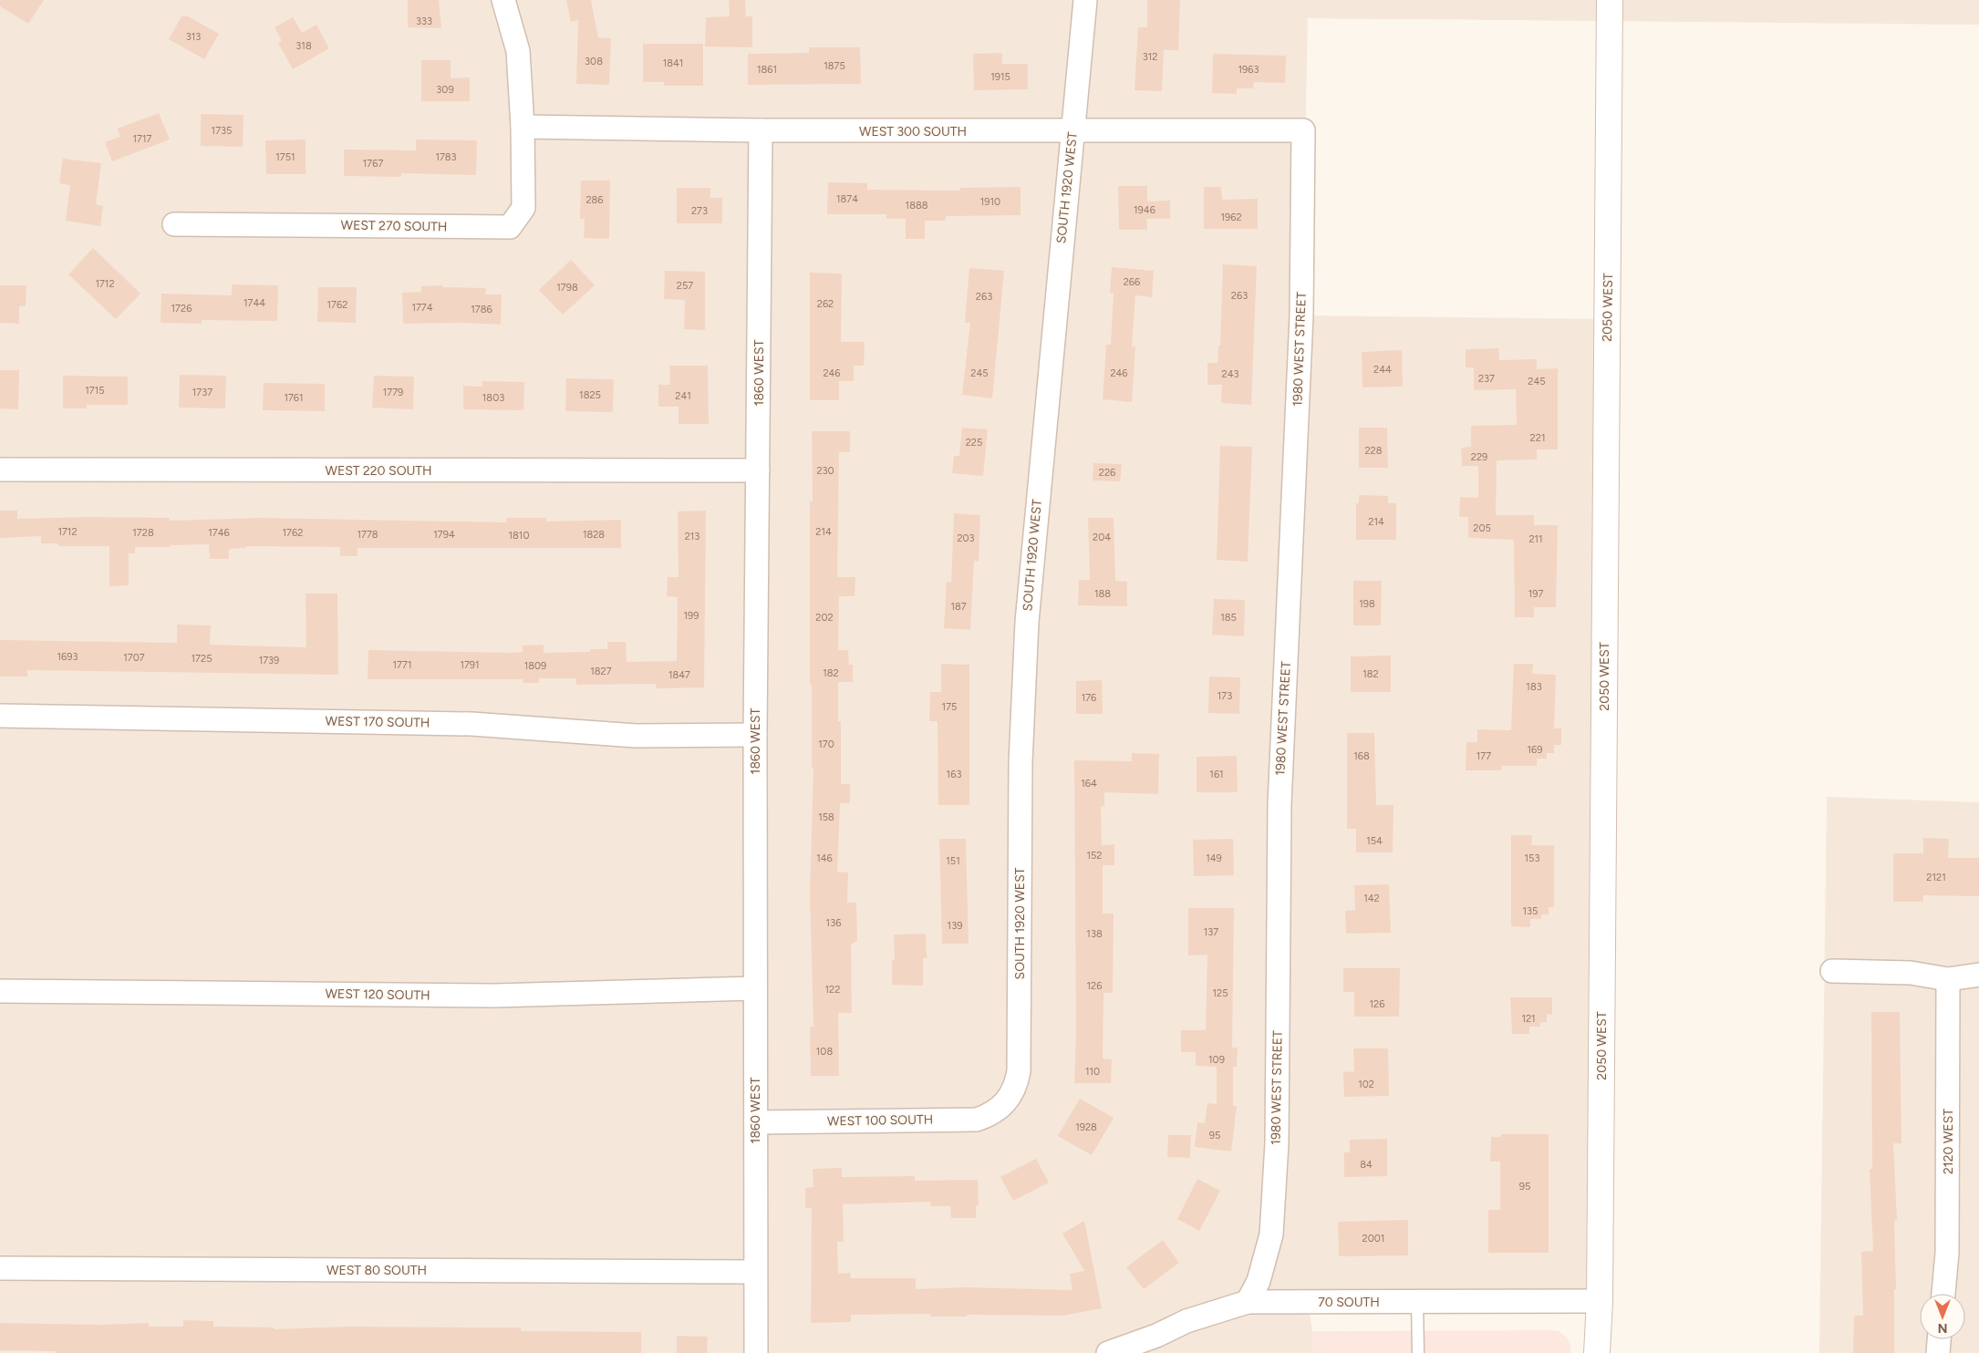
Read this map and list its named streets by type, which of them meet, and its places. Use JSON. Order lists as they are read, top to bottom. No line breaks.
{"streets":{"street":["WEST 300 SOUTH","SOUTH 1920 WEST","WEST 270 SOUTH","2050 WEST","1980 WEST STREET","1860 WEST","WEST 220 SOUTH","WEST 170 SOUTH","WEST 120 SOUTH","WEST 100 SOUTH","2120 WEST","WEST 80 SOUTH","70 SOUTH"]},"crossings":[["WEST 300 SOUTH","SOUTH 1920 WEST"],["WEST 300 SOUTH","WEST 270 SOUTH"],["WEST 300 SOUTH","1980 WEST STREET"],["WEST 300 SOUTH","1860 WEST"],["SOUTH 1920 WEST","WEST 100 SOUTH"],["2050 WEST","70 SOUTH"],["1980 WEST STREET","70 SOUTH"],["1860 WEST","WEST 220 SOUTH"],["1860 WEST","WEST 170 SOUTH"],["1860 WEST","WEST 120 SOUTH"],["1860 WEST","WEST 100 SOUTH"],["1860 WEST","WEST 80 SOUTH"]],"house_numbers":["333","313","318","312","308","1841","1875","1861","1963","1915","309","1735","1717","1751","1783","1767","1874","286","1910","1888","1946","273","1962","266","1712","257","1798","263","263","1744","262","1762","1774","1726","1786","244","246","245","246","243","237","245","1715","1737","1779","1825","241","1761","1803","221","225","228","229","230","226","214","205","1712","214","1728","1746","1762","1778","1794","1828","1810","213","204","203","211","188","197","198","187","199","202","185","1693","1707","1725","1739","1771","1791","1809","1827","182","182","1847","183","173","176","175","170","169","168","177","163","161","164","158","154","152","146","149","153","151","2121","142","135","136","139","137","138","126","122","125","126","121","108","109","110","102","1928","95","84","95","2001"],"north":"bottom"}
